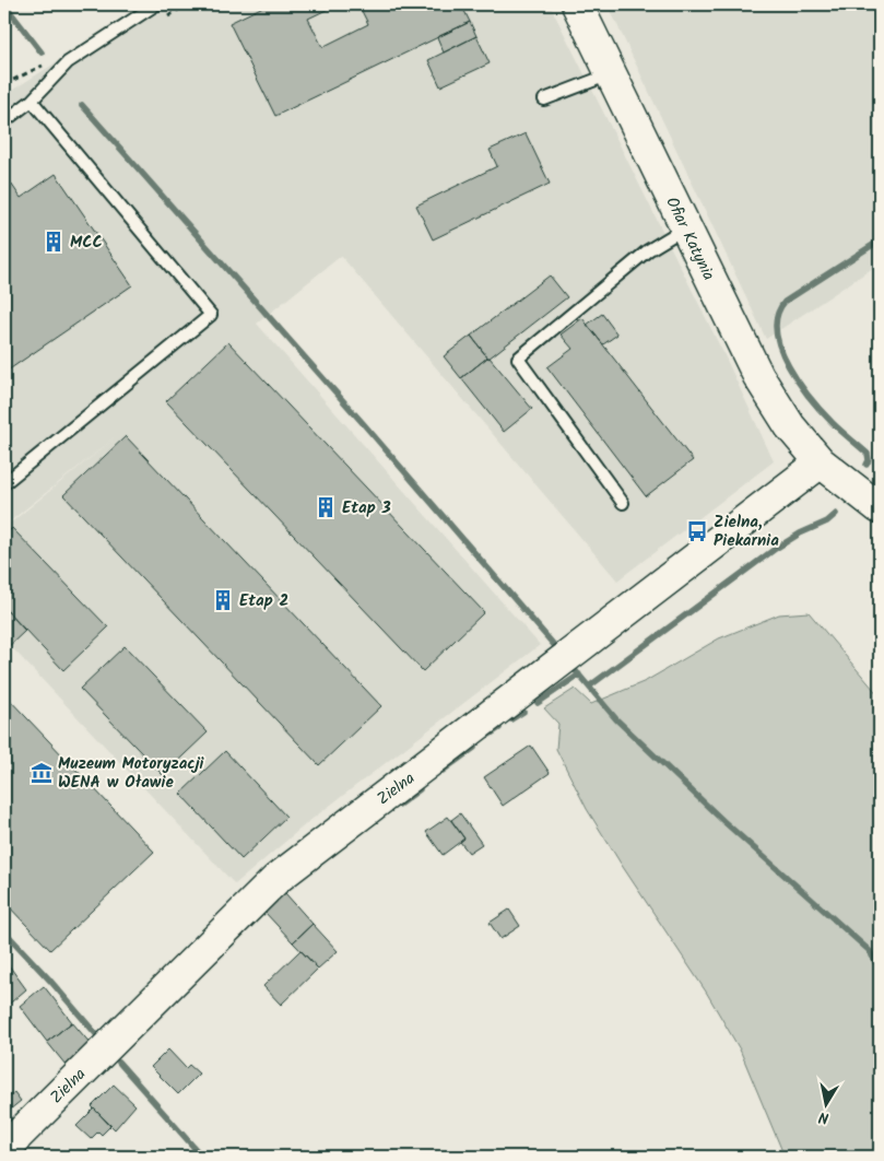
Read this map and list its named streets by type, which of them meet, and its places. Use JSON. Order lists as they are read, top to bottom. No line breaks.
{"streets":{"street":["Ofiar Katynia","Zielna"]},"crossings":[["Ofiar Katynia","Zielna"]],"places":{"building":["MCC","Etap 3","Etap 2"],"bus stop":["Zielna, Piekarnia"],"museum":["Muzeum Motoryzacji WENA w Oławie"]},"north":"bottom"}
